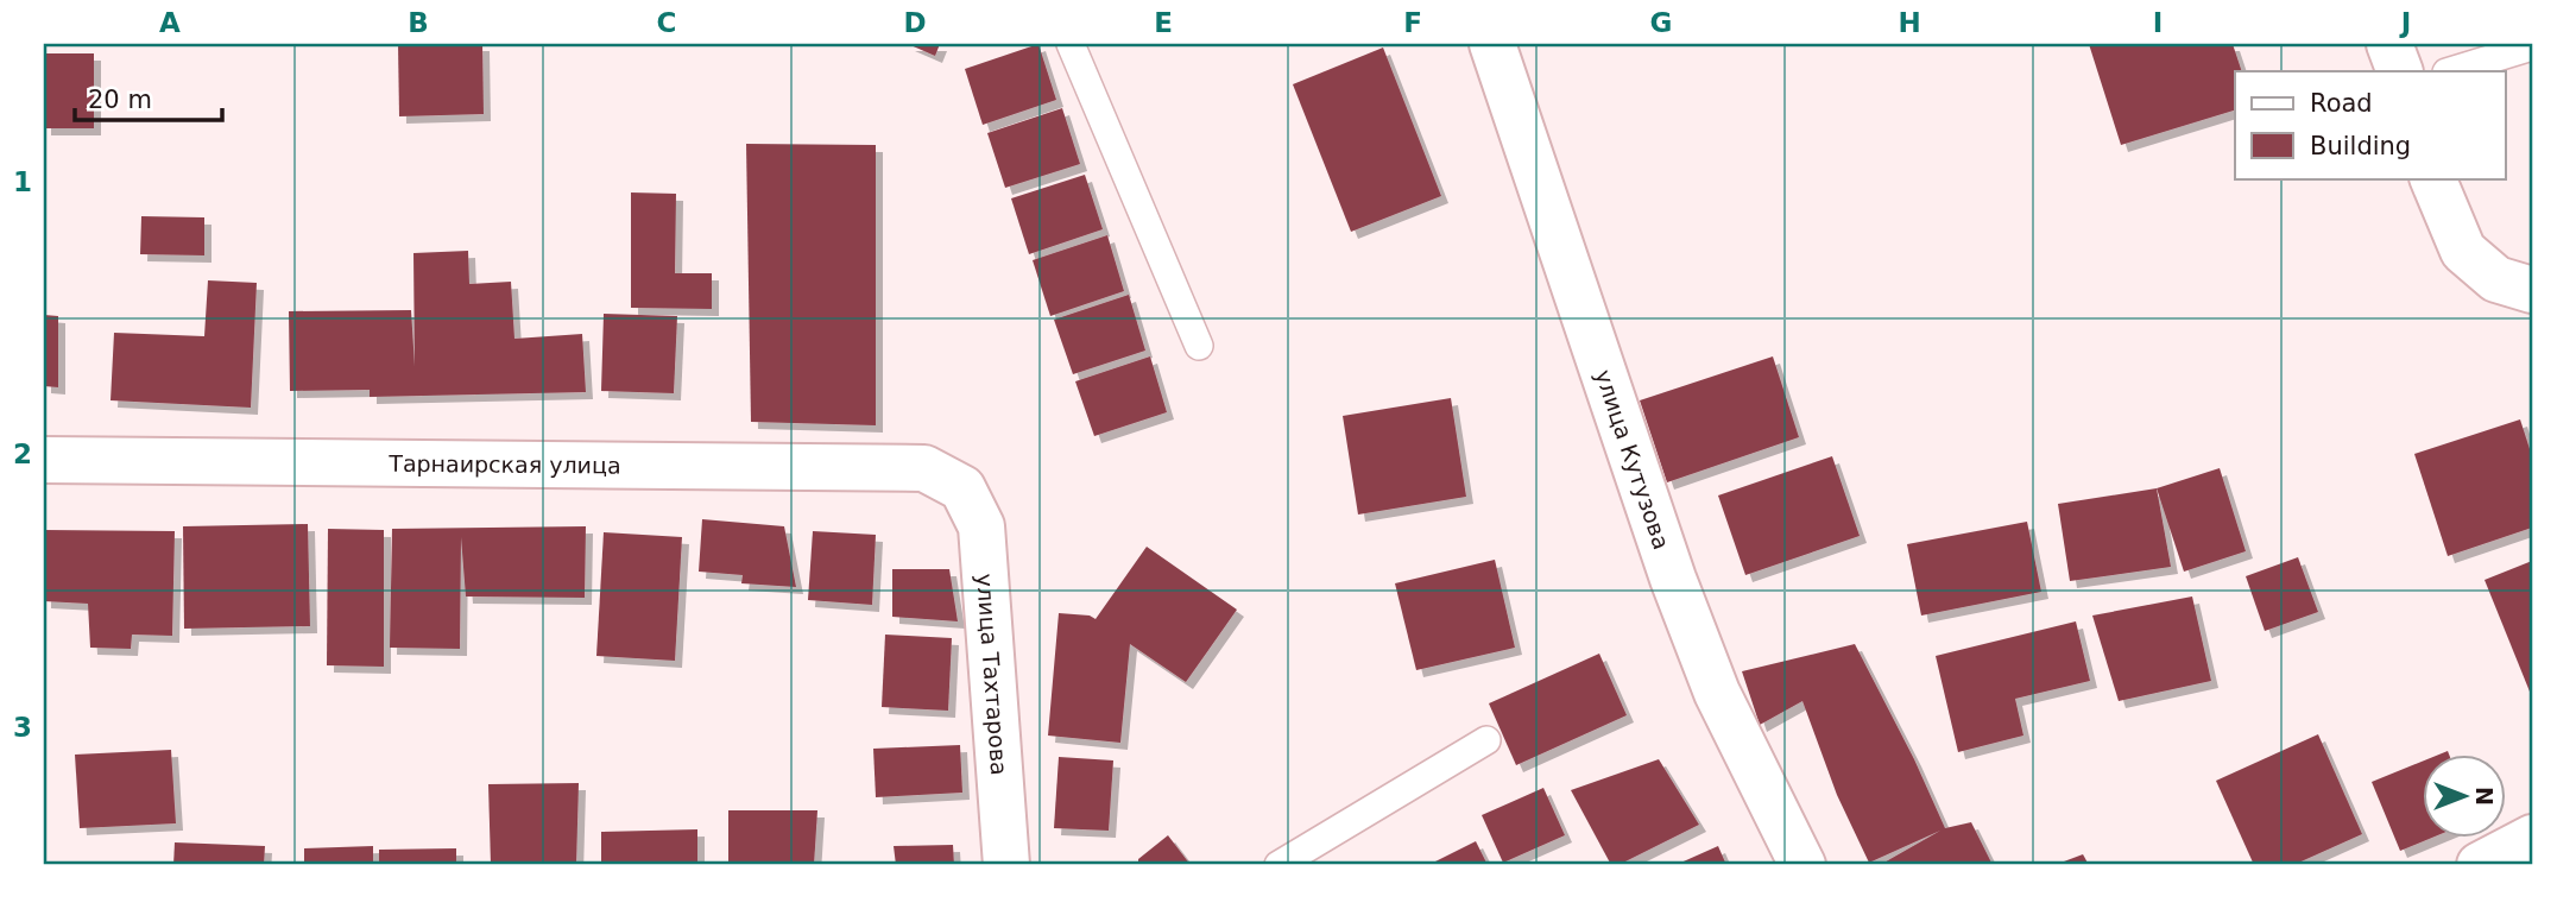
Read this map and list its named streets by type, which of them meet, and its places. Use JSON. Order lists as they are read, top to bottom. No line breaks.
{"streets":{"street":["улица Кутузова","Тарнаирская улица","улица Тахтарова"]},"crossings":[["Тарнаирская улица","улица Тахтарова"]],"legend":["Road","Building"],"scale_bar":"20 m","north":"right","grid":{"columns":["A","B","C","D","E","F","G","H","I","J"],"rows":["1","2","3"]}}
